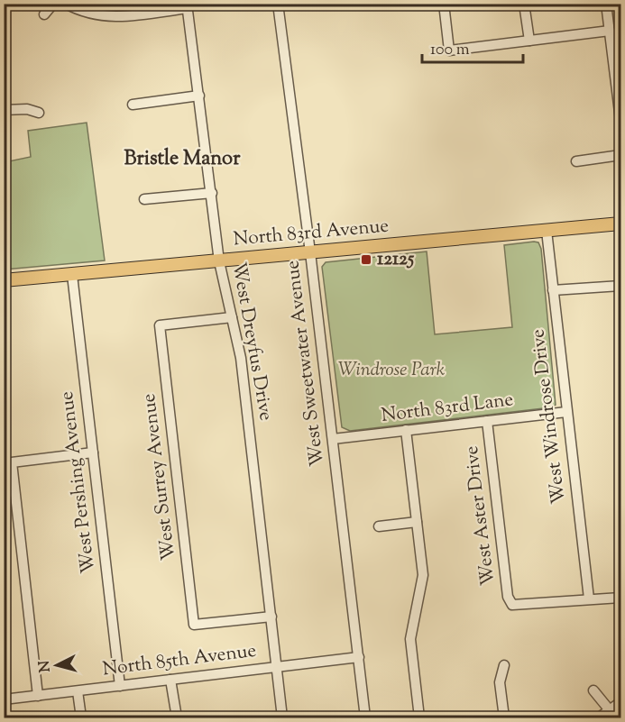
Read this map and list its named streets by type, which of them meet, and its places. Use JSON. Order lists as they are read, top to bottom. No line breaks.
{"streets":{"main road":["North 83rd Avenue"],"street":["West Dreyfus Drive","West Sweetwater Avenue","North 83rd Lane","West Windrose Drive","West Surrey Avenue","West Pershing Avenue","West Aster Drive","North 85th Avenue"]},"crossings":[["North 83rd Avenue","West Dreyfus Drive"],["North 83rd Avenue","West Sweetwater Avenue"],["North 83rd Avenue","West Windrose Drive"],["North 83rd Avenue","West Pershing Avenue"],["West Dreyfus Drive","West Surrey Avenue"],["West Dreyfus Drive","North 85th Avenue"],["West Sweetwater Avenue","North 83rd Lane"],["West Sweetwater Avenue","North 85th Avenue"],["North 83rd Lane","West Windrose Drive"],["North 83rd Lane","West Aster Drive"],["West Windrose Drive","West Aster Drive"],["West Pershing Avenue","North 85th Avenue"]],"districts":["Bristle Manor"],"parks":["Windrose Park"],"places":{"transit":["12125"]},"scale_bar":"100 m","north":"left"}
